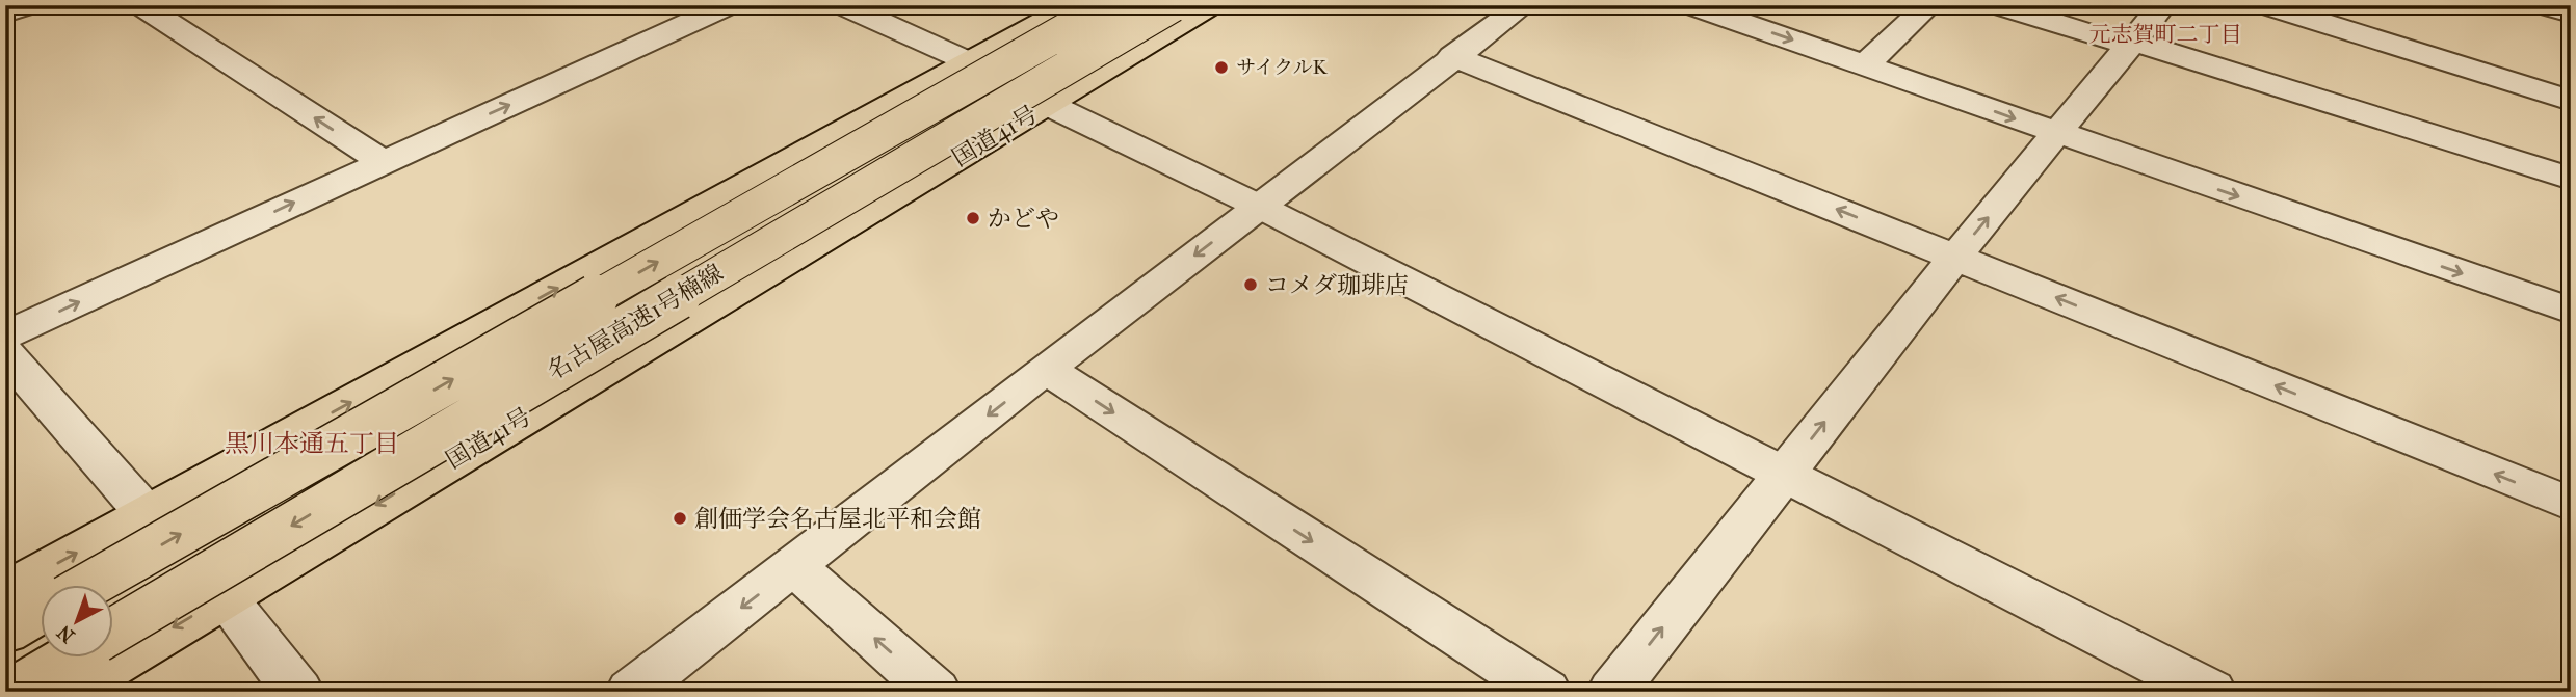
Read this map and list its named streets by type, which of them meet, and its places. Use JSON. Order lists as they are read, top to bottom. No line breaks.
{"streets":{"highway":["国道41号","名古屋高速1号楠線"]},"districts":["元志賀町二丁目","黒川本通五丁目"],"places":["サイクルK","かどや","コメダ珈琲店","創価学会名古屋北平和会館"],"north":"bottom left"}
